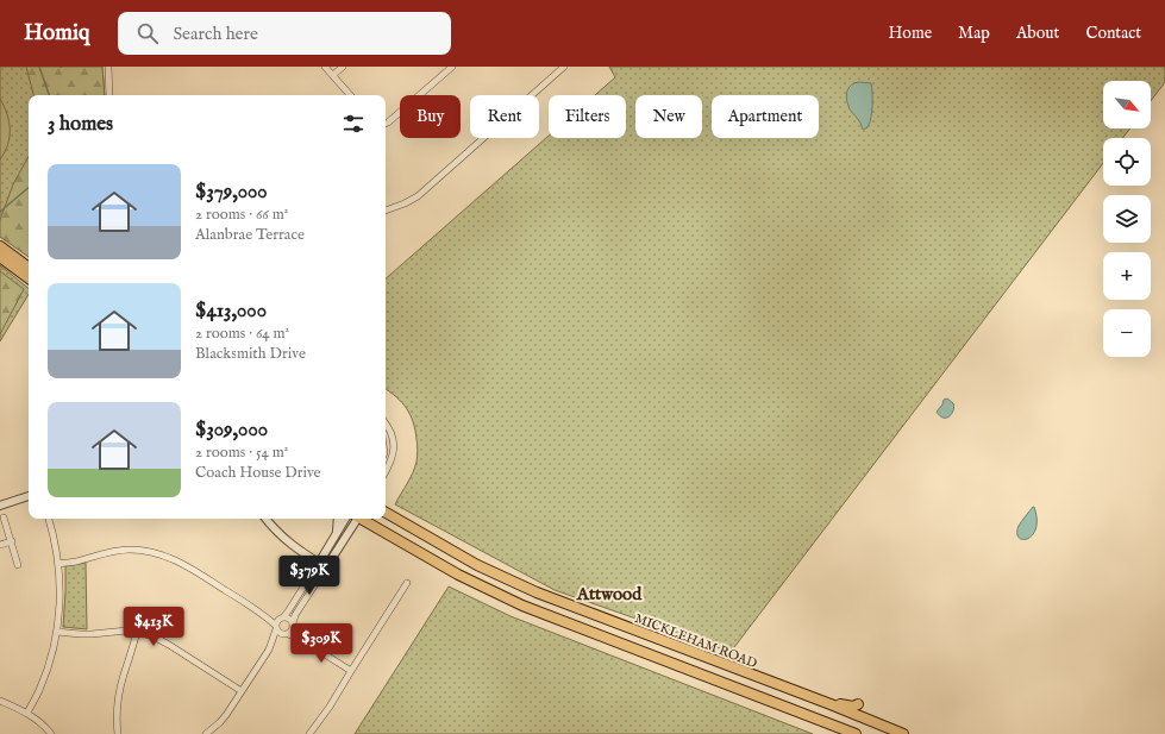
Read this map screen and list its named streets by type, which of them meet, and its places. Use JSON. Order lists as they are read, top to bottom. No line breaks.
{"streets":{"main road":["MICKLEHAM ROAD"]},"districts":["Attwood"],"north":"bottom right","page":{"header":"Homiq","search":"Search here","nav":["Home","Map","About","Contact"],"map_buttons":["+","−"],"chip":["Buy","Rent","Filters","New","Apartment"],"heading":"3 homes","list":[{"name":"$379,000","note":"2 rooms · 66 m² · Alanbrae Terrace"},{"name":"$413,000","note":"2 rooms · 64 m² · Blacksmith Drive"},{"name":"$309,000","note":"2 rooms · 54 m² · Coach House Drive"}],"price":["$379K","$413K","$309K"]}}
